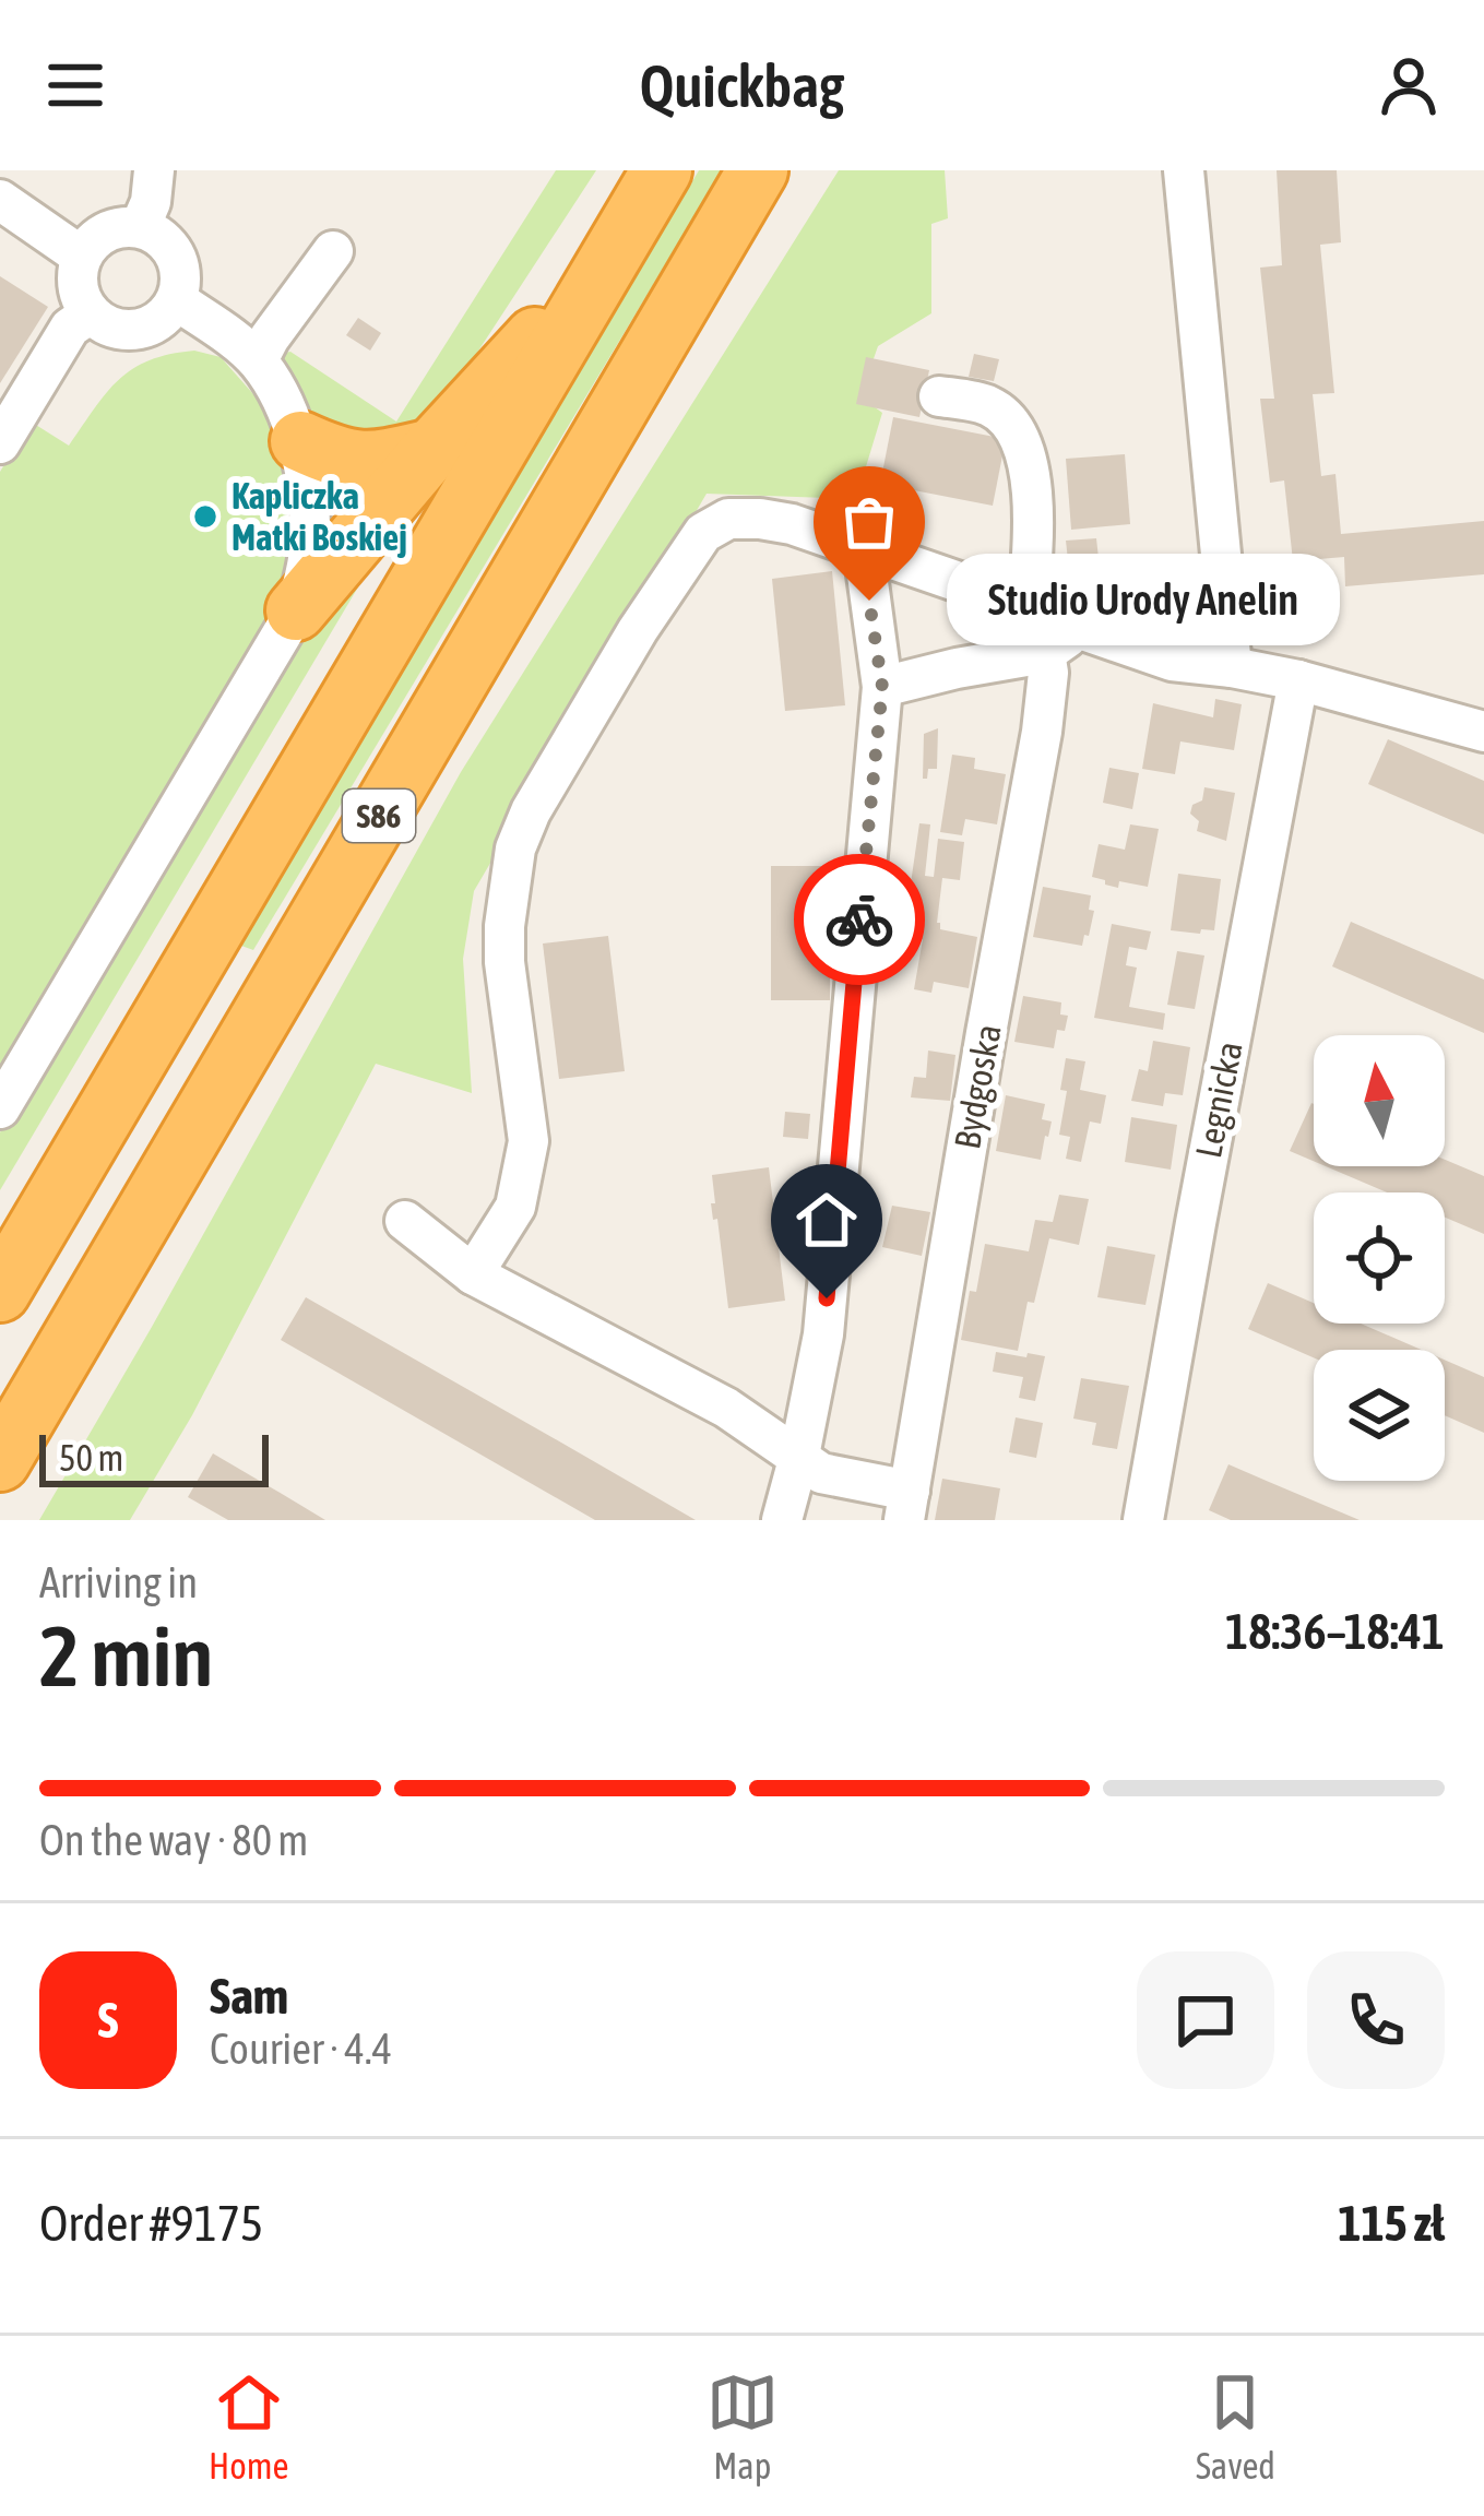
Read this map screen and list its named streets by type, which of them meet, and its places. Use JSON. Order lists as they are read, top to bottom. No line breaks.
{"streets":{"highway":["S86"],"street":["Bydgoska","Legnicka"]},"places":["Kapliczka Matki Boskiej","Studio Urody Anelin"],"scale_bar":"50 m","north":"top","page":{"header":"Quickbag","bubble":"Studio Urody Anelin","scale":"50 m","heading":["2 min","Arriving in","18:36–18:41"],"panel":["Sam","Courier · 4.4","Order #9175","115 zł"],"bar":"On the way · 80 m","round":"S","tabs":["Home","Map","Saved"]}}
